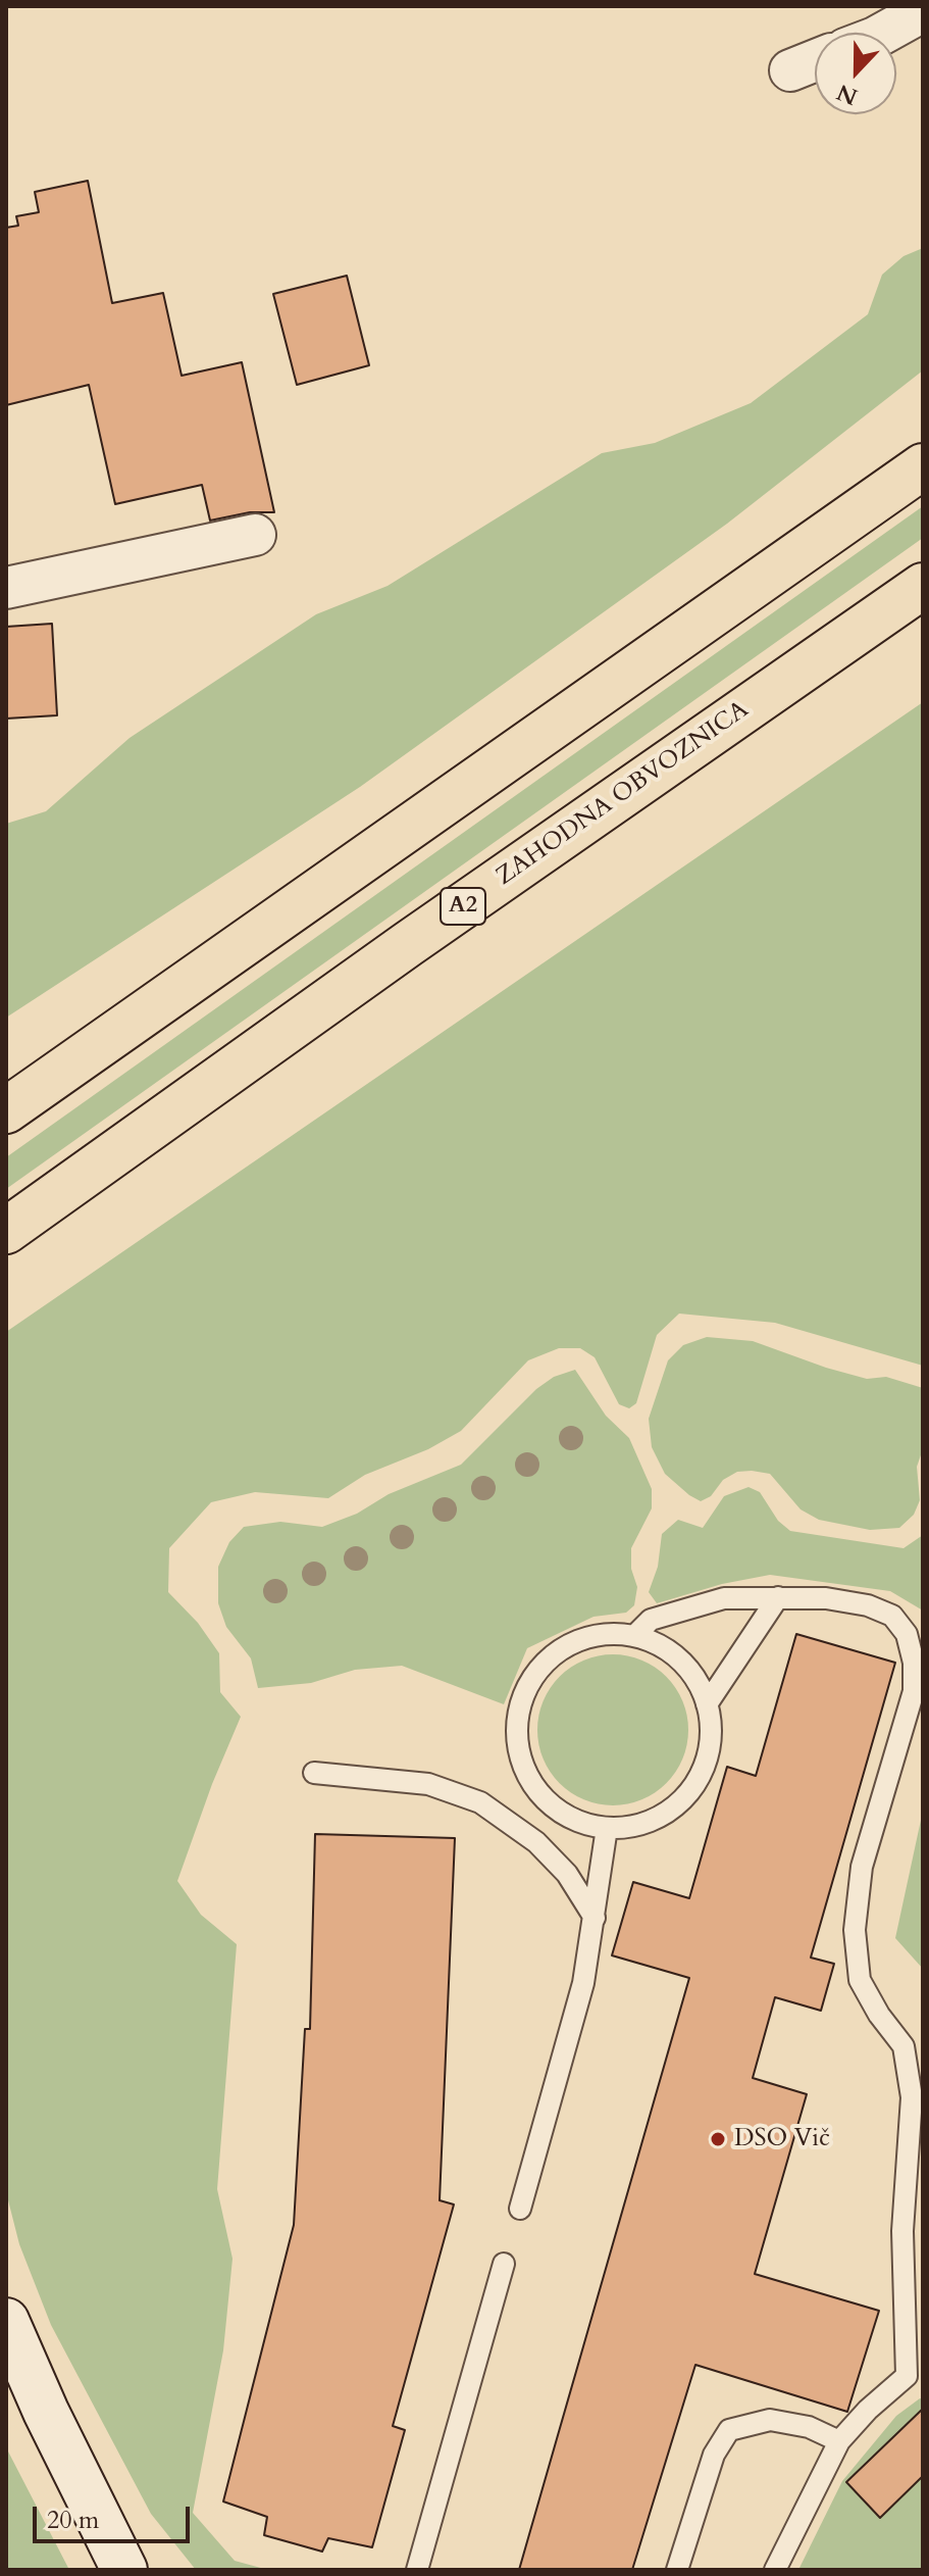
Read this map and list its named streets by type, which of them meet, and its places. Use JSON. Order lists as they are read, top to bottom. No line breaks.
{"streets":{"highway":["ZAHODNA OBVOZNICA","A2"]},"places":["DSO Vič"],"scale_bar":"20 m","north":"bottom"}
